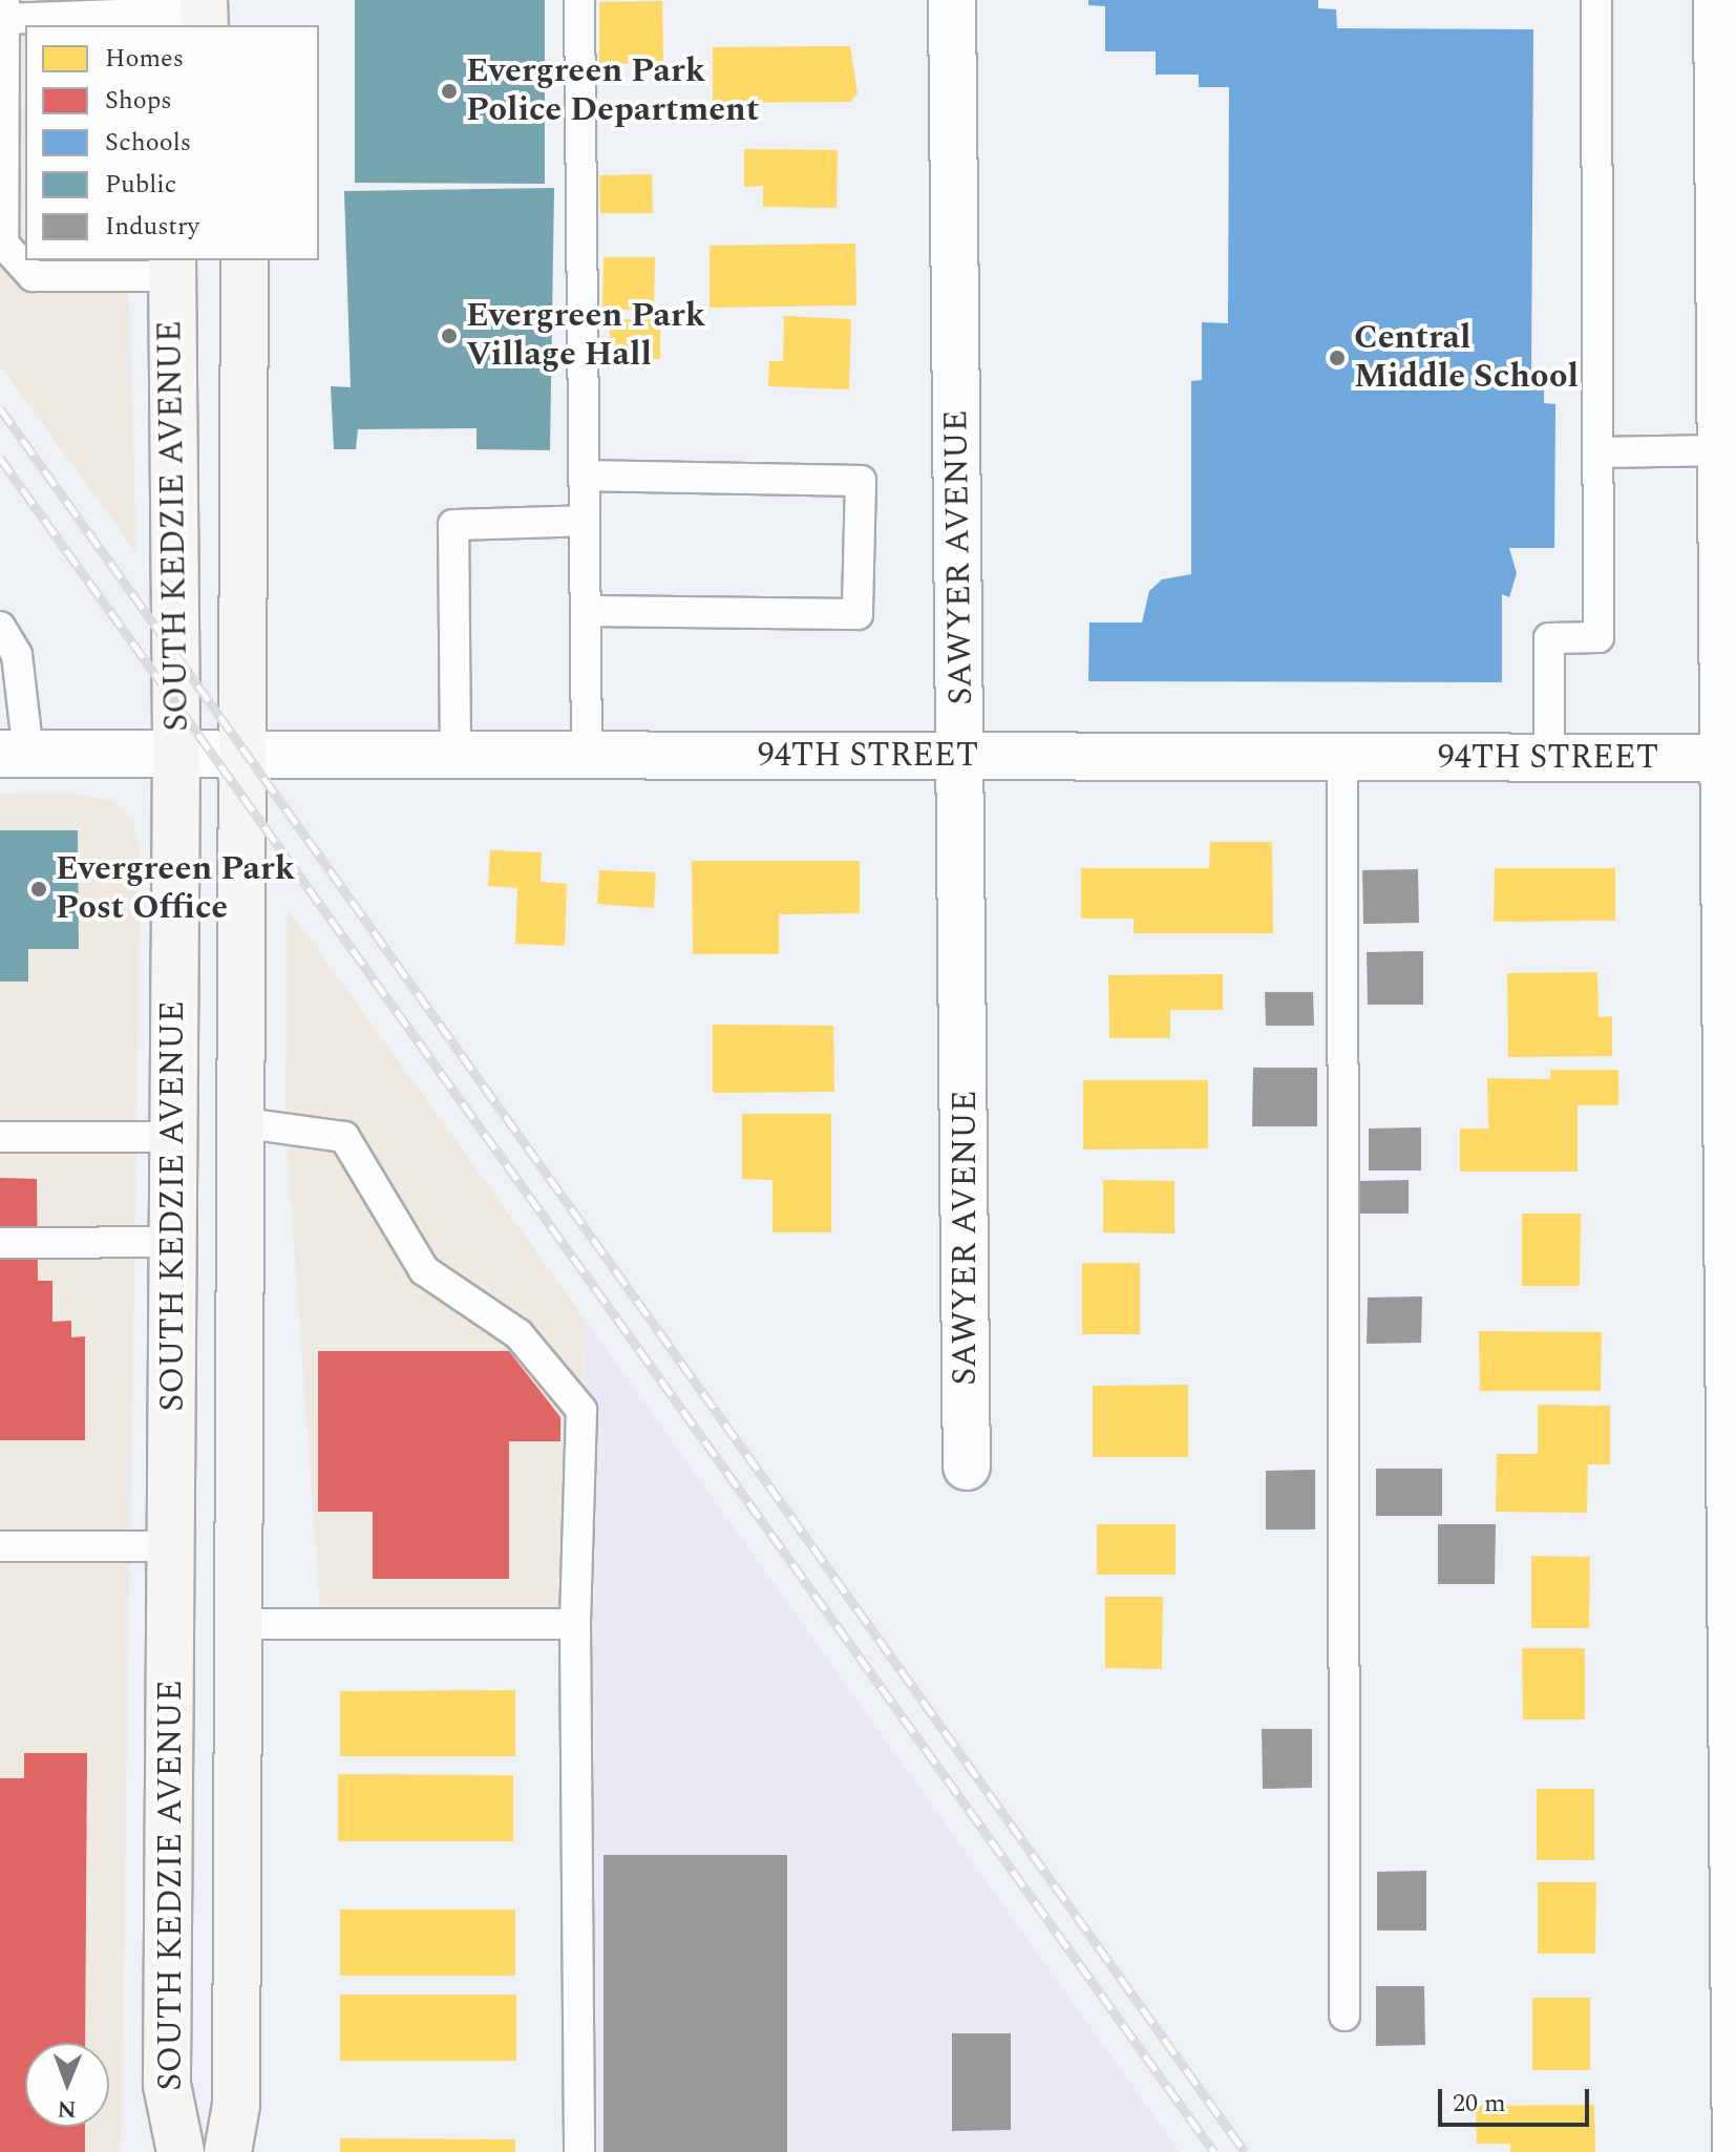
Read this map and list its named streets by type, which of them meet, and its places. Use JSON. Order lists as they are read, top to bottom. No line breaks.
{"streets":{"main road":["SOUTH KEDZIE AVENUE"],"street":["SAWYER AVENUE","94TH STREET"]},"crossings":[["SOUTH KEDZIE AVENUE","94TH STREET"],["SAWYER AVENUE","94TH STREET"]],"places":["Evergreen Park Police Department","Evergreen Park Village Hall","Central Middle School","Evergreen Park Post Office"],"legend":["Homes","Shops","Schools","Public","Industry"],"scale_bar":"20 m","north":"bottom"}
